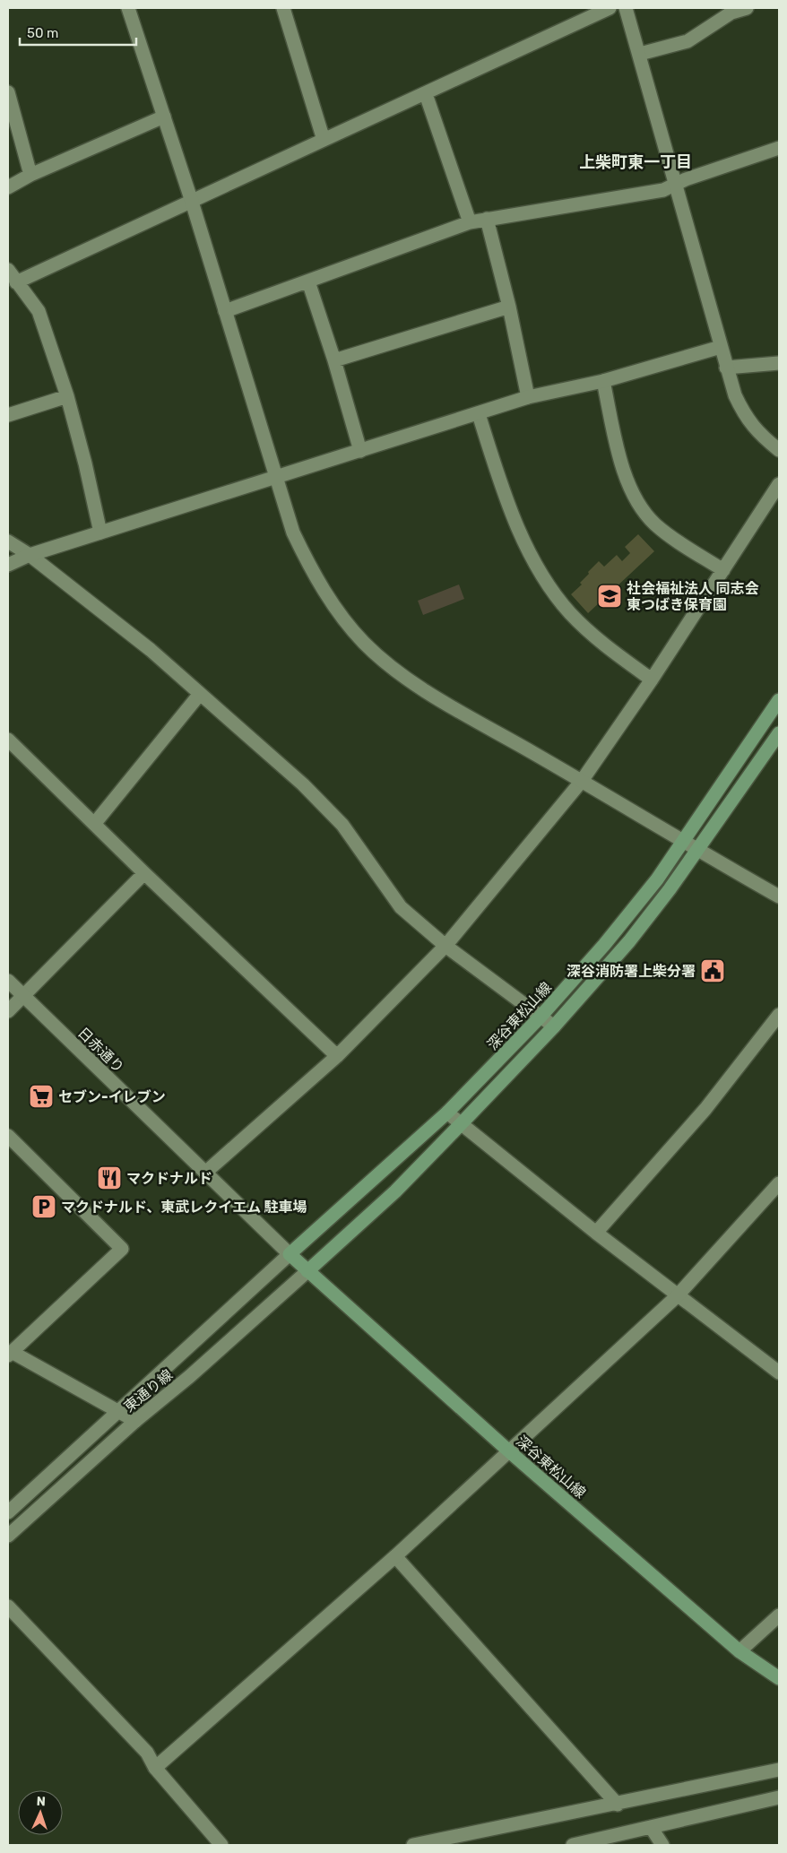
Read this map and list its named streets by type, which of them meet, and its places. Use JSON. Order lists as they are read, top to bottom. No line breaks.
{"streets":{"main road":["深谷東松山線"],"street":["日赤通り","東通り線"]},"crossings":[["深谷東松山線","日赤通り"],["深谷東松山線","東通り線"],["日赤通り","東通り線"]],"districts":["上柴町東一丁目"],"places":{"school or university":["社会福祉法人 同志会 東つばき保育園"],"public building":["深谷消防署上柴分署"],"supermarket":["セブン-イレブン"],"restaurant":["マクドナルド"],"parking":["マクドナルド、東武レクイエム 駐車場"]},"scale_bar":"50 m","north":"top"}
